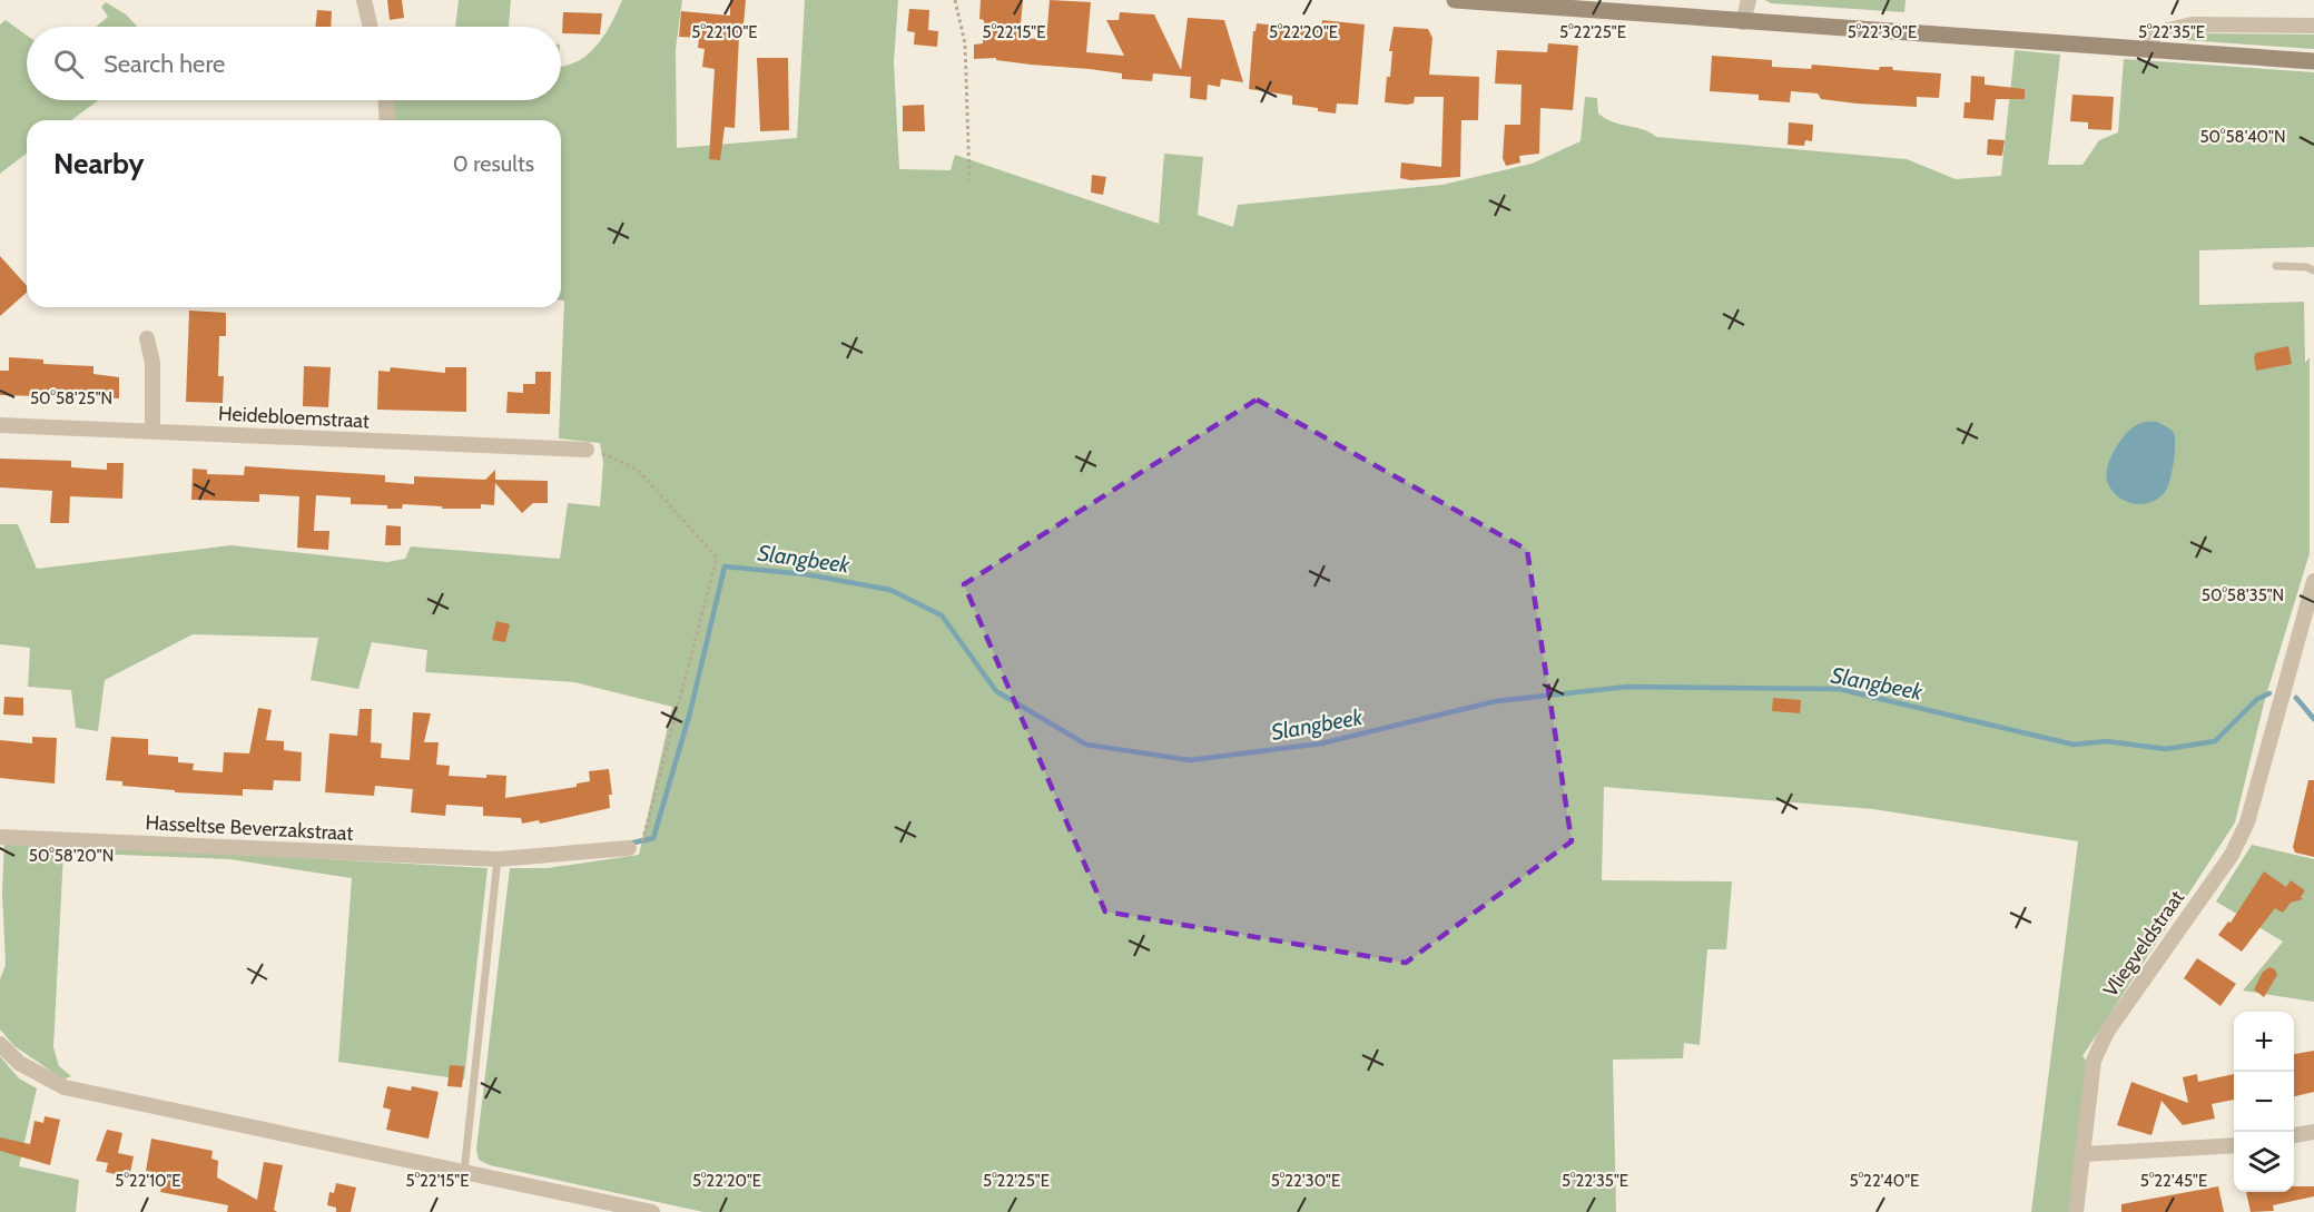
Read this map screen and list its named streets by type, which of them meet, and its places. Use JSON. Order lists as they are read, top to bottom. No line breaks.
{"streets":{"street":["Heidebloemstraat","Hasseltse Beverzakstraat","Vliegveldstraat"]},"water":["Slangbeek"],"page":{"search":"Search here","heading":["Nearby","0 results"],"map_buttons":["+","−"]},"coordinates":["5°22'10\"E","5°22'15\"E","5°22'20\"E","5°22'25\"E","5°22'30\"E","5°22'35\"E","50°58'40\"N","50°58'25\"N","50°58'35\"N","50°58'20\"N","5°22'40\"E","5°22'45\"E"]}
